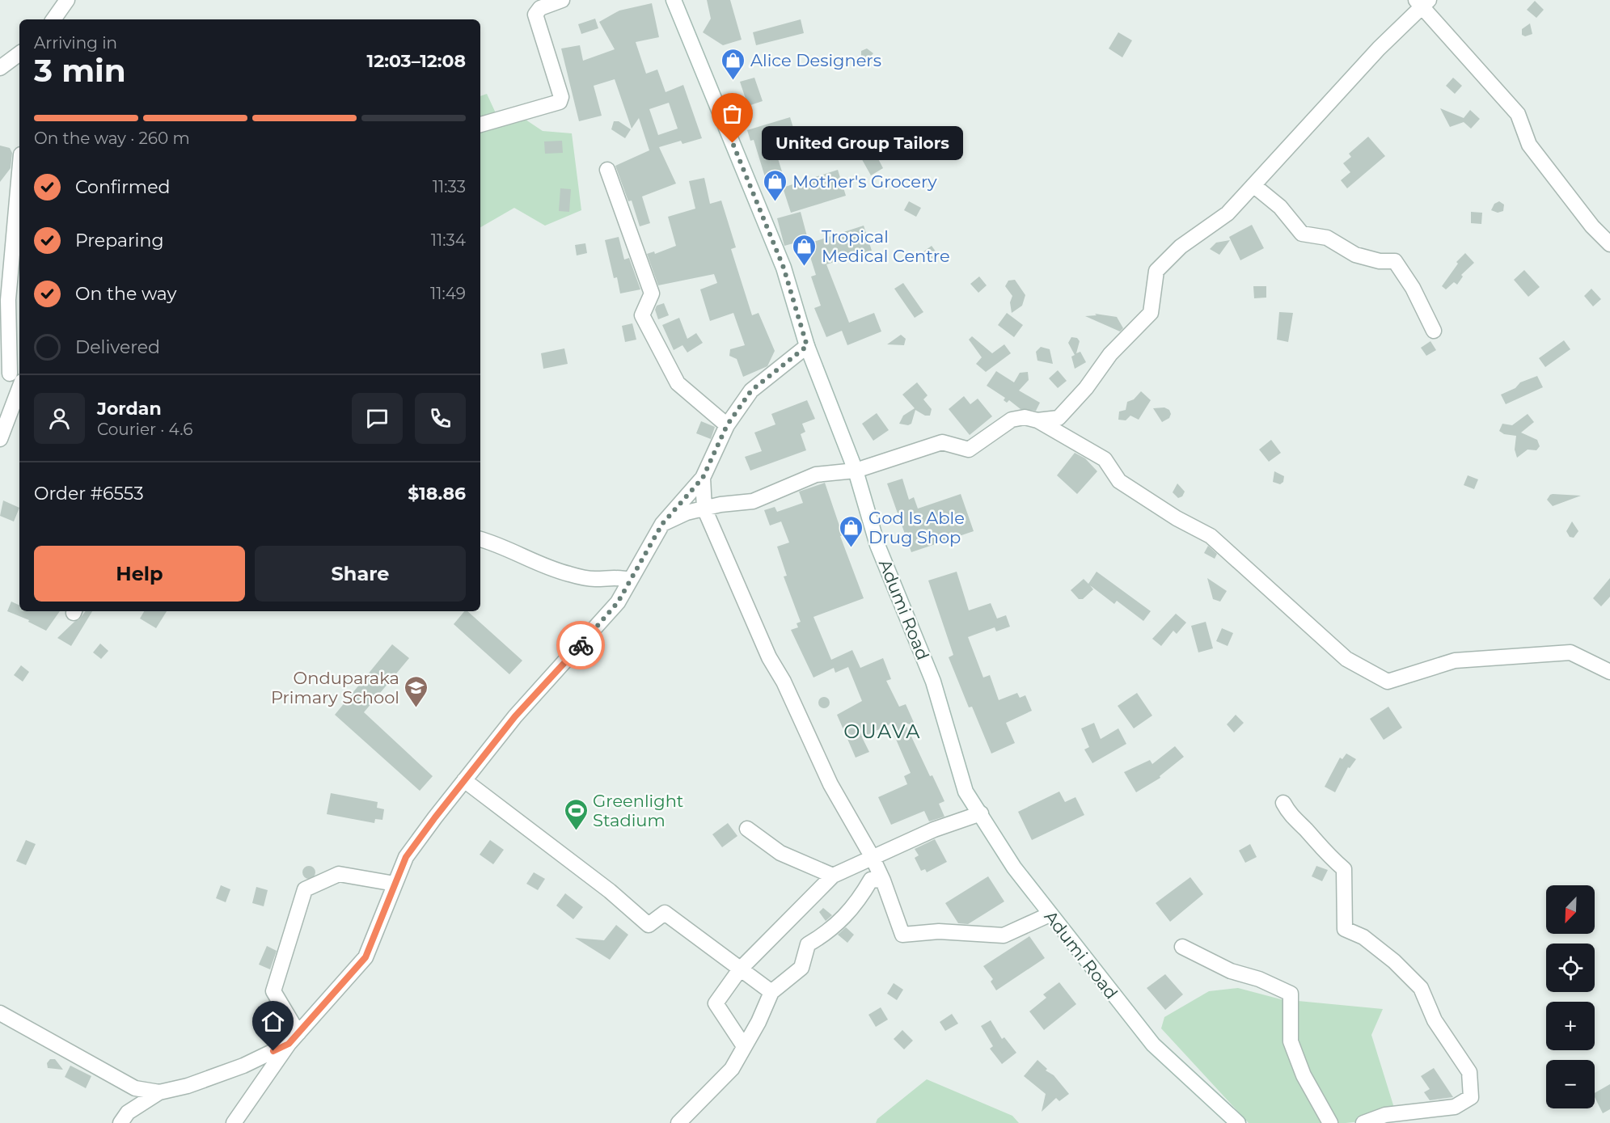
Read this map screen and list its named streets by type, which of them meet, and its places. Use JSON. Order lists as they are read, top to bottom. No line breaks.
{"streets":{"street":["Adumi Road"]},"districts":["OUAVA"],"places":{"shop":["Alice Designers","Mother's Grocery","Tropical Medical Centre","God Is Able Drug Shop"],"other":["United Group Tailors"],"school or university":["Onduparaka Primary School"],"sports":["Greenlight Stadium"]},"north":"bottom left","page":{"heading":["3 min","Arriving in","12:03–12:08"],"panel":["Jordan","Courier · 4.6","Order #6553","$18.86"],"bar":"On the way · 260 m","bubble":"United Group Tailors","list":[["Confirmed","11:33"],["Preparing","11:34"],["On the way","11:49"],"Delivered"],"buttons":["Help","Share"],"map_buttons":["+","−"]}}
